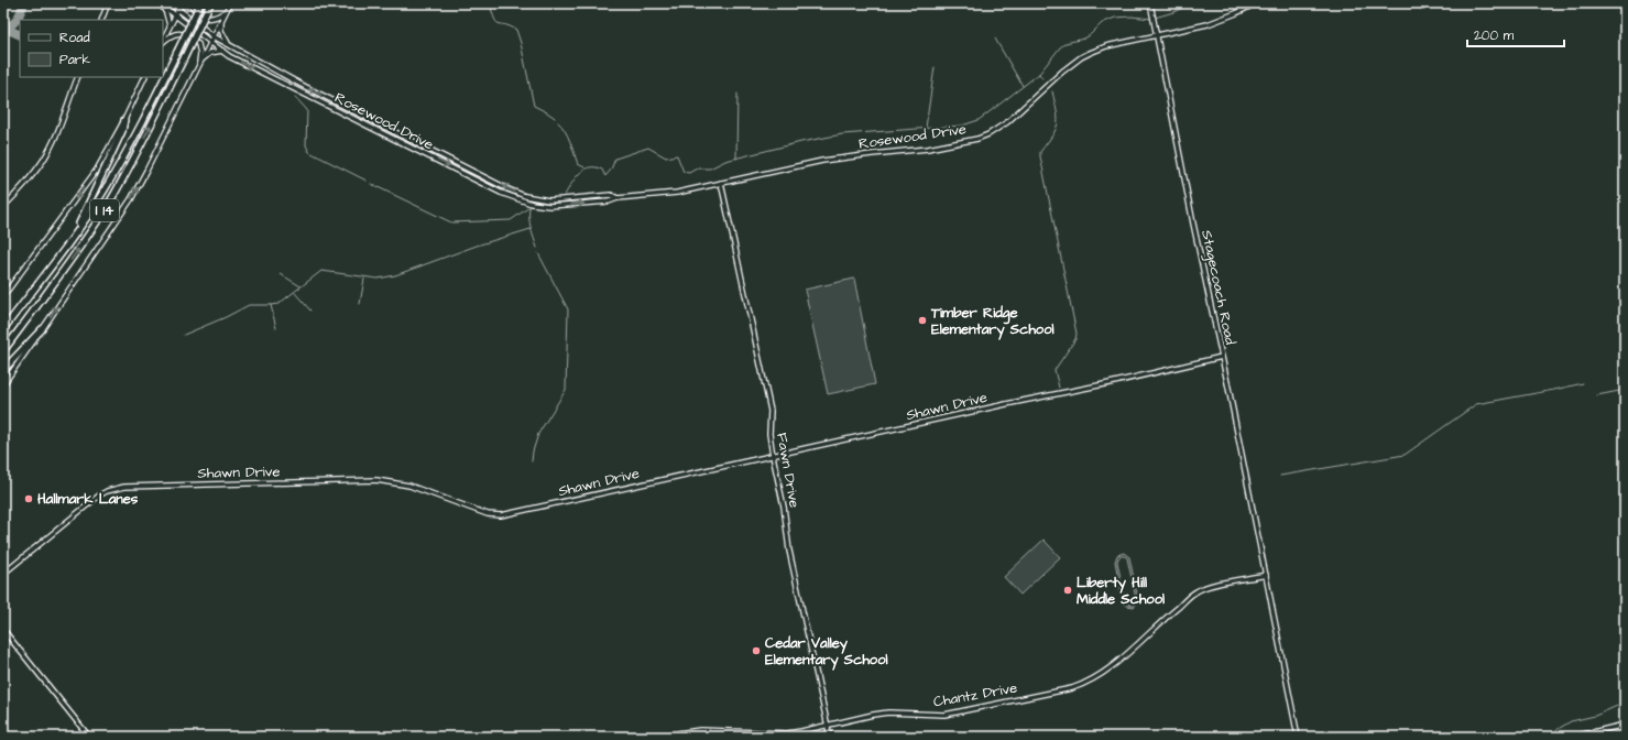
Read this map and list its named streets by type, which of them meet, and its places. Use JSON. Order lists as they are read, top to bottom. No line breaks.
{"streets":{"highway":["I 14"],"main road":["Rosewood Drive","Stagecoach Road","Shawn Drive","Fawn Drive","Chantz Drive"]},"crossings":[["Rosewood Drive","Stagecoach Road"],["Rosewood Drive","Fawn Drive"],["Stagecoach Road","Shawn Drive"],["Stagecoach Road","Chantz Drive"],["Shawn Drive","Fawn Drive"],["Fawn Drive","Chantz Drive"]],"places":["Timber Ridge Elementary School","Hallmark Lanes","Liberty Hill Middle School","Cedar Valley Elementary School"],"legend":["Road","Park"],"scale_bar":"200 m"}
